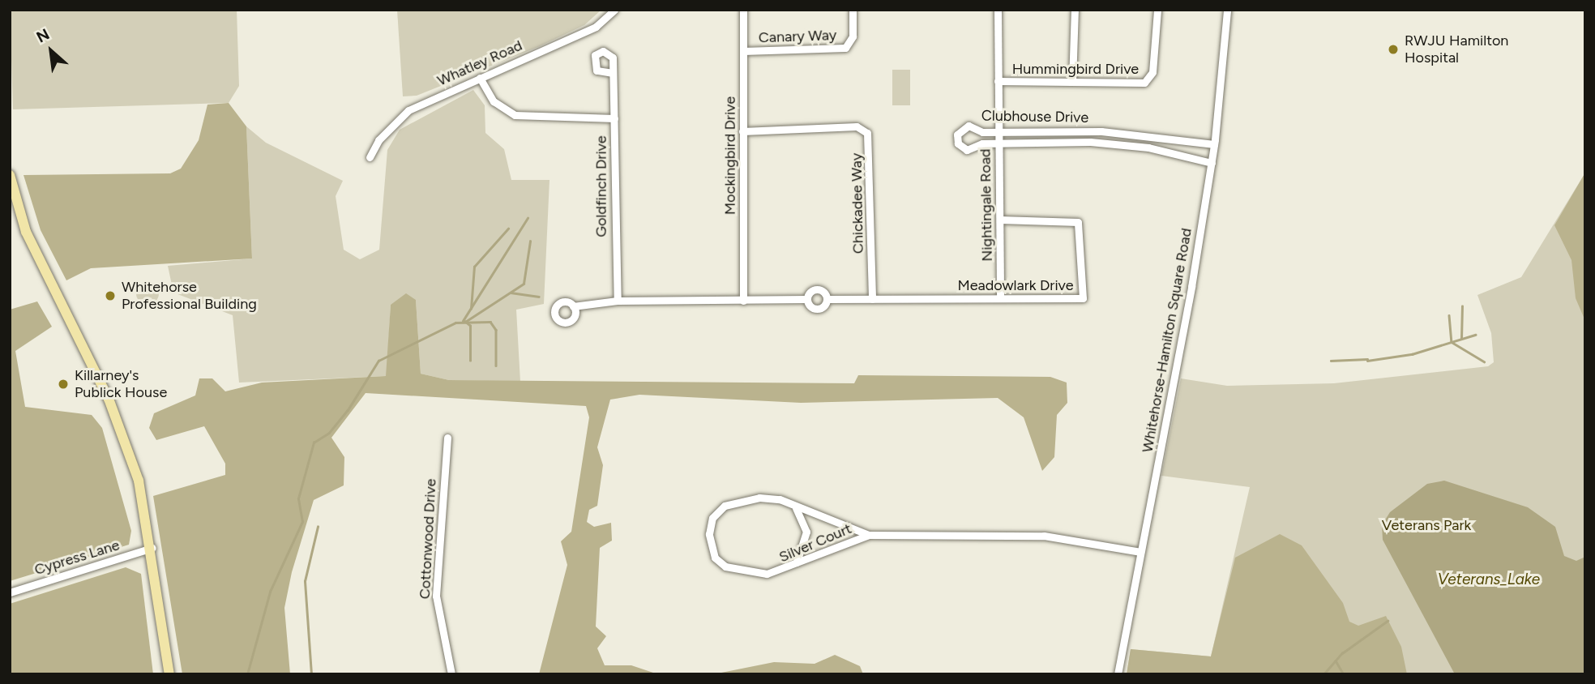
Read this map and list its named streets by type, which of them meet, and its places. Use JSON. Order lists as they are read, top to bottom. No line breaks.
{"streets":{"street":["Canary Way","Whatley Road","Hummingbird Drive","Clubhouse Drive","Mockingbird Drive","Goldfinch Drive","Chickadee Way","Nightingale Road","Meadowlark Drive","Whitehorse-Hamilton Square Road","Cottonwood Drive","Silver Court","Cypress Lane"]},"crossings":[["Canary Way","Mockingbird Drive"],["Hummingbird Drive","Nightingale Road"],["Clubhouse Drive","Nightingale Road"],["Clubhouse Drive","Whitehorse-Hamilton Square Road"],["Mockingbird Drive","Chickadee Way"],["Mockingbird Drive","Meadowlark Drive"],["Goldfinch Drive","Meadowlark Drive"],["Chickadee Way","Meadowlark Drive"],["Nightingale Road","Meadowlark Drive"],["Whitehorse-Hamilton Square Road","Silver Court"]],"water":["Veterans_Lake"],"parks":["Veterans Park"],"places":["RWJU Hamilton Hospital","Whitehorse Professional Building","Killarney's Publick House"],"north":"top left"}
